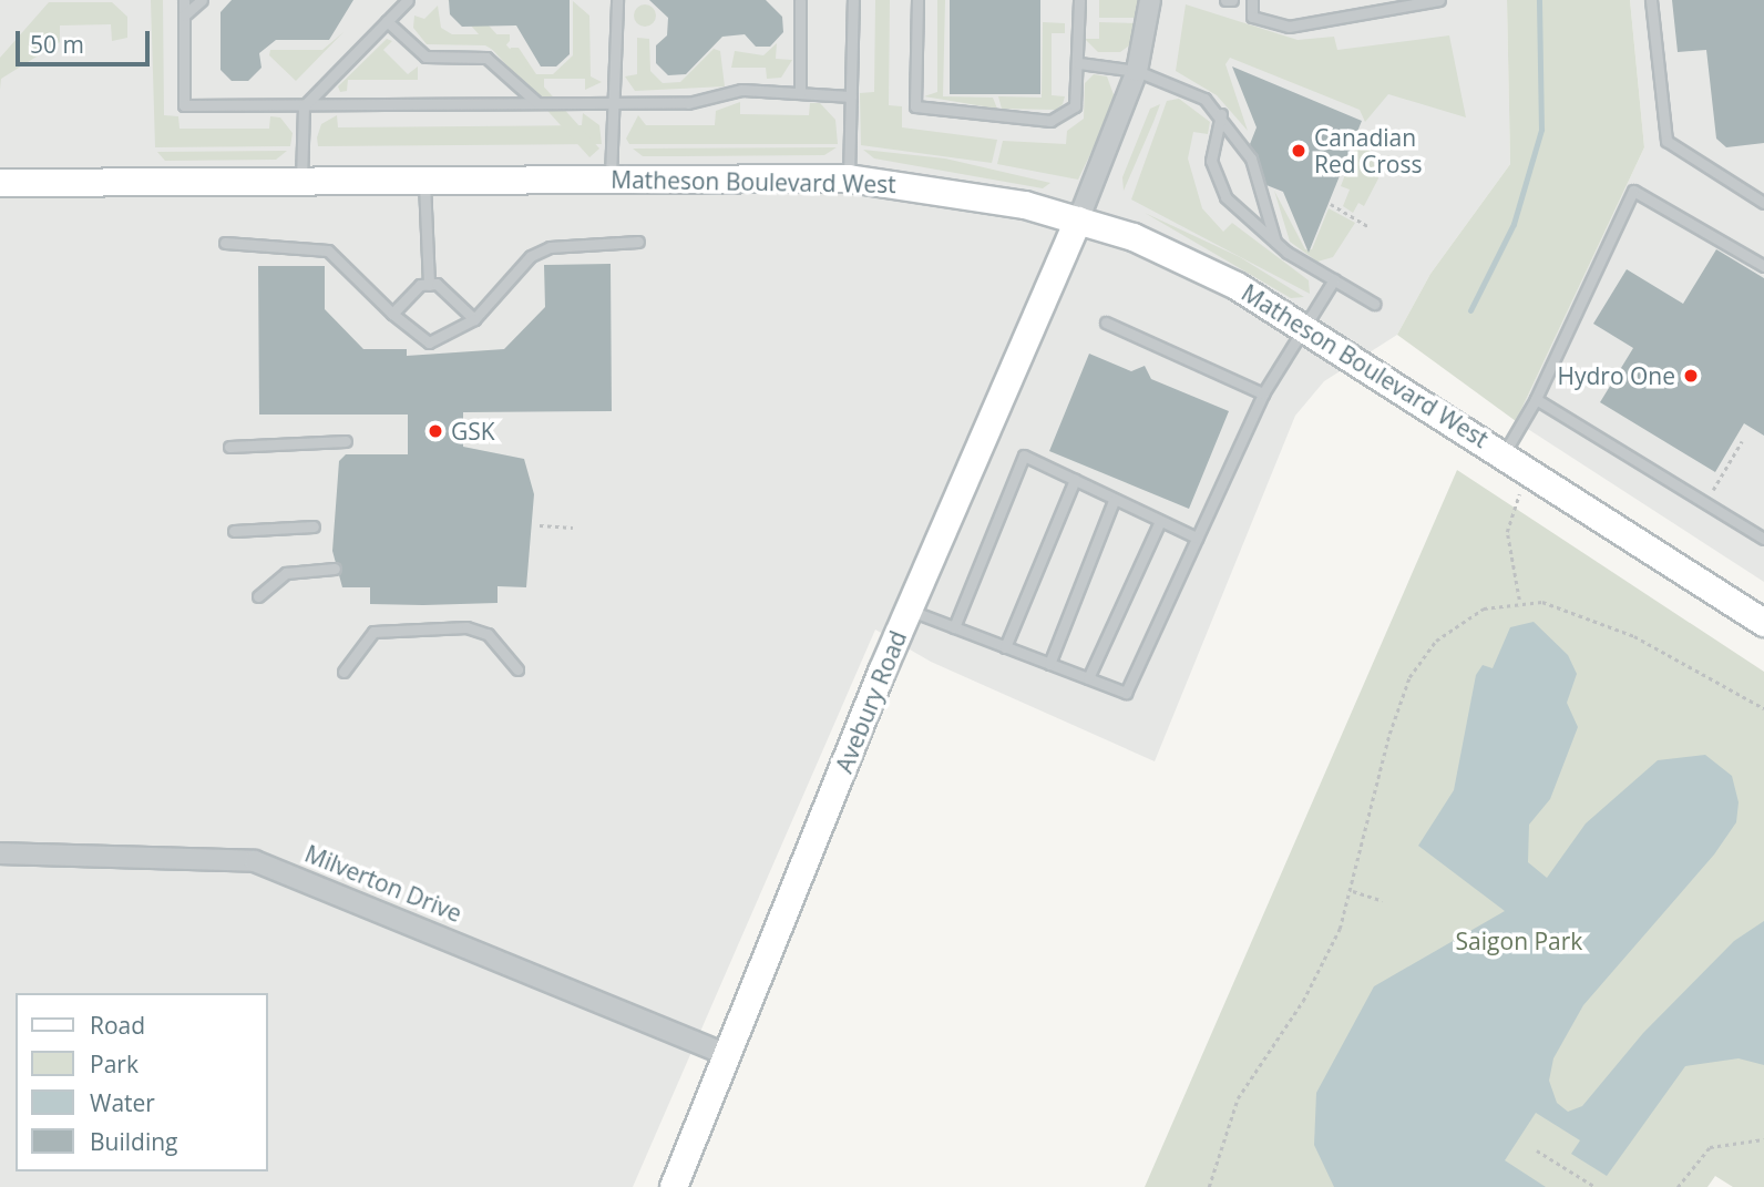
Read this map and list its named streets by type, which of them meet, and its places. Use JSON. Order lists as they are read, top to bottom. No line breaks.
{"streets":{"street":["Matheson Boulevard West","Avebury Road","Milverton Drive"]},"crossings":[["Matheson Boulevard West","Avebury Road"],["Avebury Road","Milverton Drive"]],"parks":["Saigon Park"],"places":["Canadian Red Cross","Hydro One","GSK"],"legend":["Road","Park","Water","Building"],"scale_bar":"50 m"}
